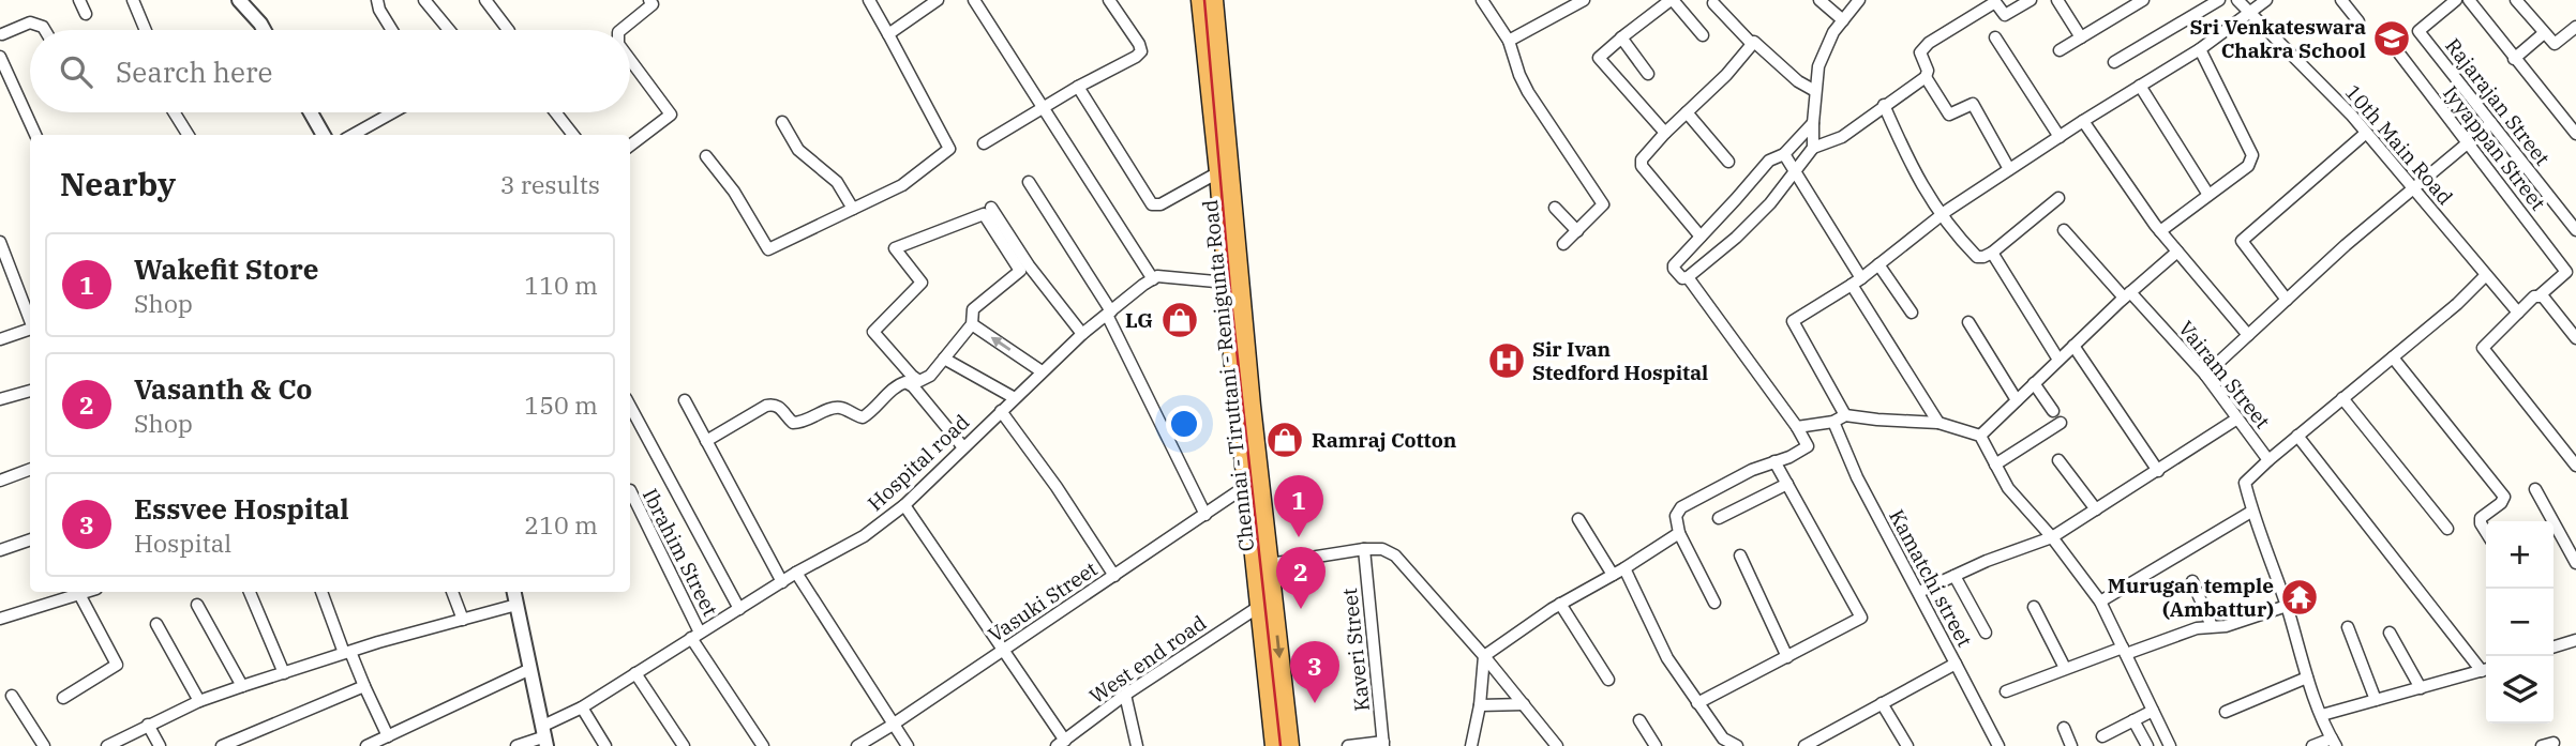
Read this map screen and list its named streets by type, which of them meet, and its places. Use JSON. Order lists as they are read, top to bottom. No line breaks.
{"streets":{"highway":["Chennai - Tiruttani - Renigunta Road"],"street":["Rajarajan Street","10th Main Road","Iyyappan Street","Vairam Street","Hospital road","Ibrahim Street","Kamatchi street","Vasuki Street","Kaveri Street","West end road"]},"crossings":[["Chennai - Tiruttani - Renigunta Road","Vasuki Street"],["Chennai - Tiruttani - Renigunta Road","West end road"],["Hospital road","Ibrahim Street"]],"places":{"school or university":["Sri Venkateswara Chakra School"],"shop":["LG","Ramraj Cotton"],"hospital":["Sir Ivan Stedford Hospital"],"temple":["Murugan temple (Ambattur)"]},"page":{"search":"Search here","heading":["Nearby","3 results"],"list":[{"mark":"1","name":"Wakefit Store","note":"Shop","value":"110 m"},{"mark":"2","name":"Vasanth & Co","note":"Shop","value":"150 m"},{"mark":"3","name":"Essvee Hospital","note":"Hospital","value":"210 m"}],"pins":["1","2","3"],"map_buttons":["+","−"]}}
